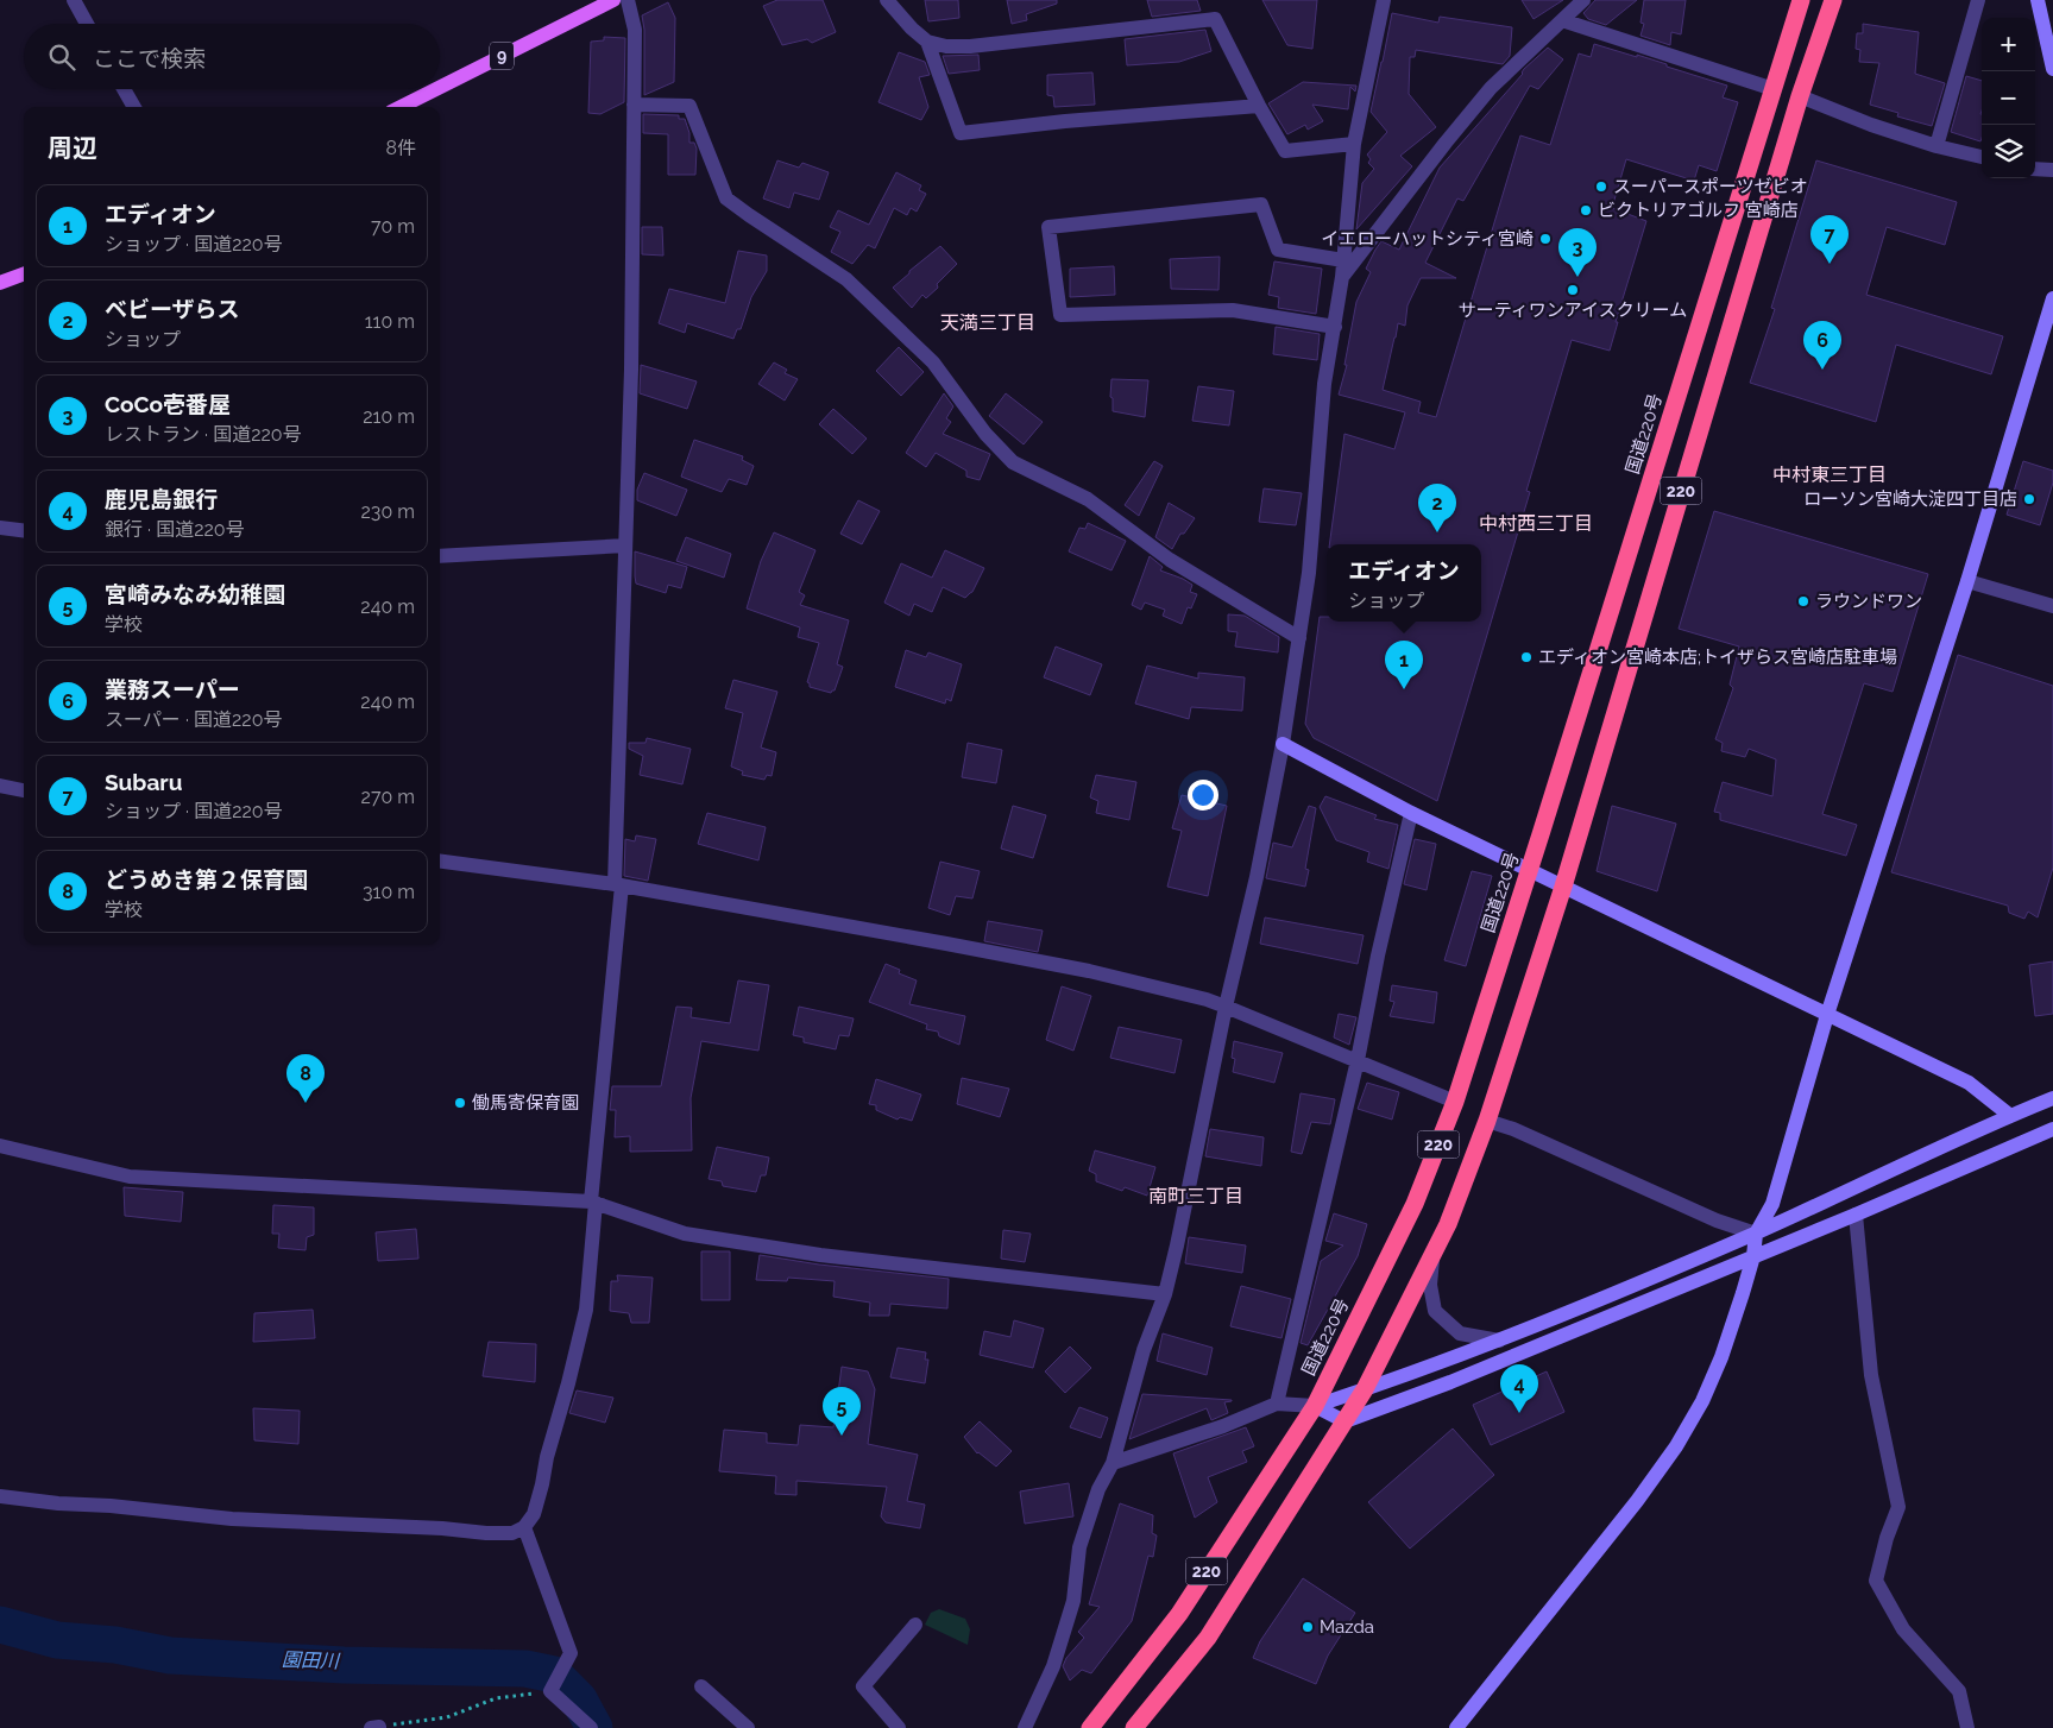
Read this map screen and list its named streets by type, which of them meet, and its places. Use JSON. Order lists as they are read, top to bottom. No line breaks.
{"streets":{"highway":["国道220号","220"],"main road":["9"]},"districts":["天満三丁目","中村東三丁目","中村西三丁目","南町三丁目"],"water":["園田川"],"places":["スーパースポーツゼビオ","ビクトリアゴルフ 宮崎店","イエローハットシティ宮崎","サーティワンアイスクリーム","ローソン宮崎大淀四丁目店","ラウンドワン","エディオン宮崎本店;トイザらス宮崎店駐車場","働馬寄保育園","Mazda"],"page":{"map_buttons":["+","−"],"search":"ここで検索","heading":["周辺","8件"],"list":[{"mark":"1","name":"エディオン","note":"ショップ · 国道220号","value":"70 m"},{"mark":"2","name":"ベビーザらス","note":"ショップ","value":"110 m"},{"mark":"3","name":"CoCo壱番屋","note":"レストラン · 国道220号","value":"210 m"},{"mark":"4","name":"鹿児島銀行","note":"銀行 · 国道220号","value":"230 m"},{"mark":"5","name":"宮崎みなみ幼稚園","note":"学校","value":"240 m"},{"mark":"6","name":"業務スーパー","note":"スーパー · 国道220号","value":"240 m"},{"mark":"7","name":"Subaru","note":"ショップ · 国道220号","value":"270 m"},{"mark":"8","name":"どうめき第２保育園","note":"学校","value":"310 m"}],"pins":["7","3","6","2","1","8","4","5"],"popup":["エディオン","ショップ"]}}
